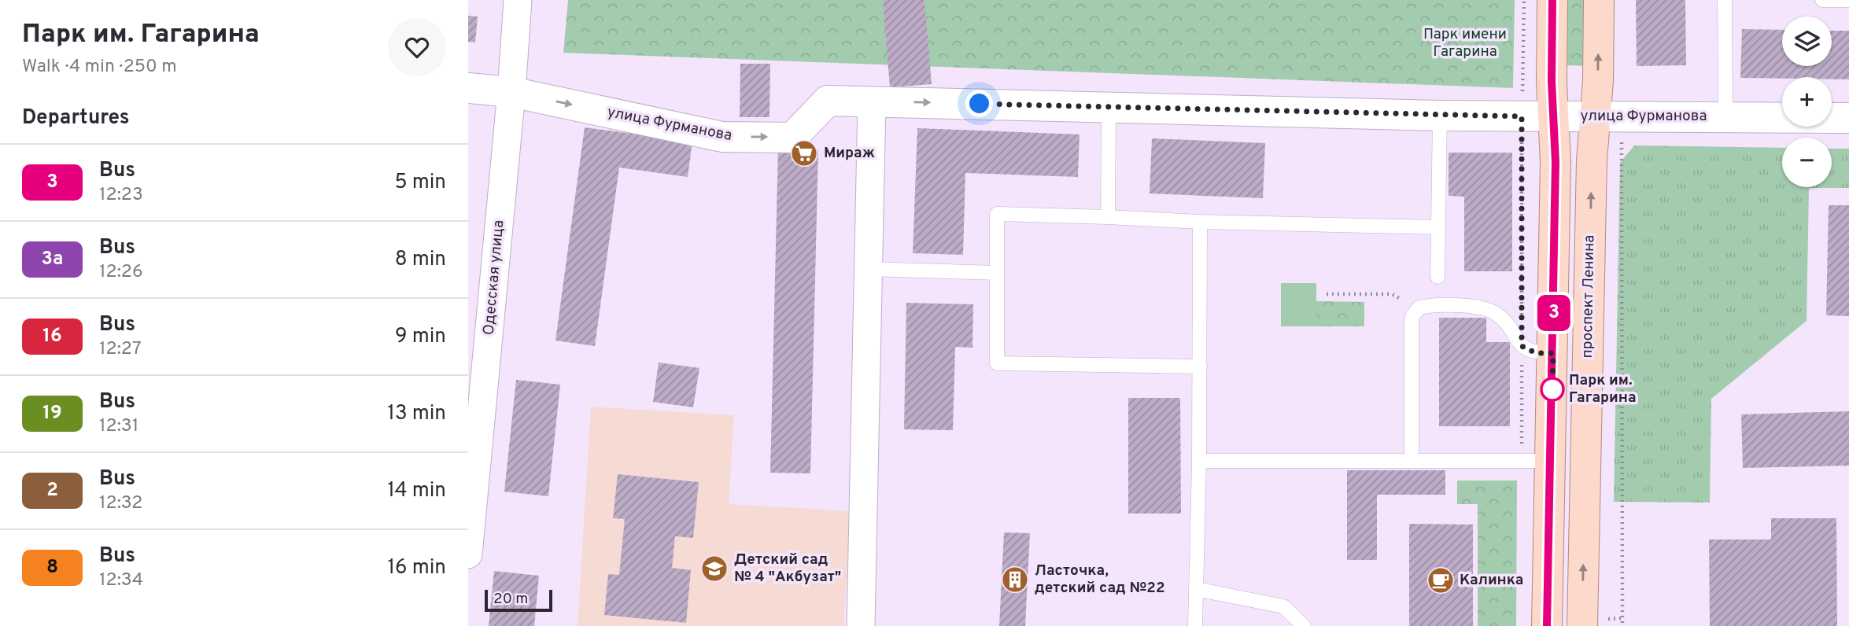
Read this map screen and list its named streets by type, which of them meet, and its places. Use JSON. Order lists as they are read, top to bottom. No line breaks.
{"streets":{"main road":["проспект Ленина"],"street":["улица Фурманова","Одесская улица"]},"crossings":[["улица Фурманова","Одесская улица"],["улица Фурманова","проспект Ленина"]],"one_way":["улица Фурманова"],"parks":["Парк имени Гагарина"],"places":{"supermarket":["Мираж"],"other":["Парк им. Гагарина"],"school or university":["Детский сад № 4 \"Акбузат\""],"building":["Ласточка, детский сад №22"],"cafe":["Калинка"]},"lines":["bus line 3"],"scale_bar":"20 m","page":{"heading":[["Парк им. Гагарина","Walk · 4 min · 250 m"],"Departures"],"on_map":"3","map_buttons":["+","−"],"list":[{"mark":"3","name":"Bus","note":"12:23","value":"5 min"},{"mark":"3а","name":"Bus","note":"12:26","value":"8 min"},{"mark":"16","name":"Bus","note":"12:27","value":"9 min"},{"mark":"19","name":"Bus","note":"12:31","value":"13 min"},{"mark":"2","name":"Bus","note":"12:32","value":"14 min"},{"mark":"8","name":"Bus","note":"12:34","value":"16 min"}],"scale":"20 m"}}
